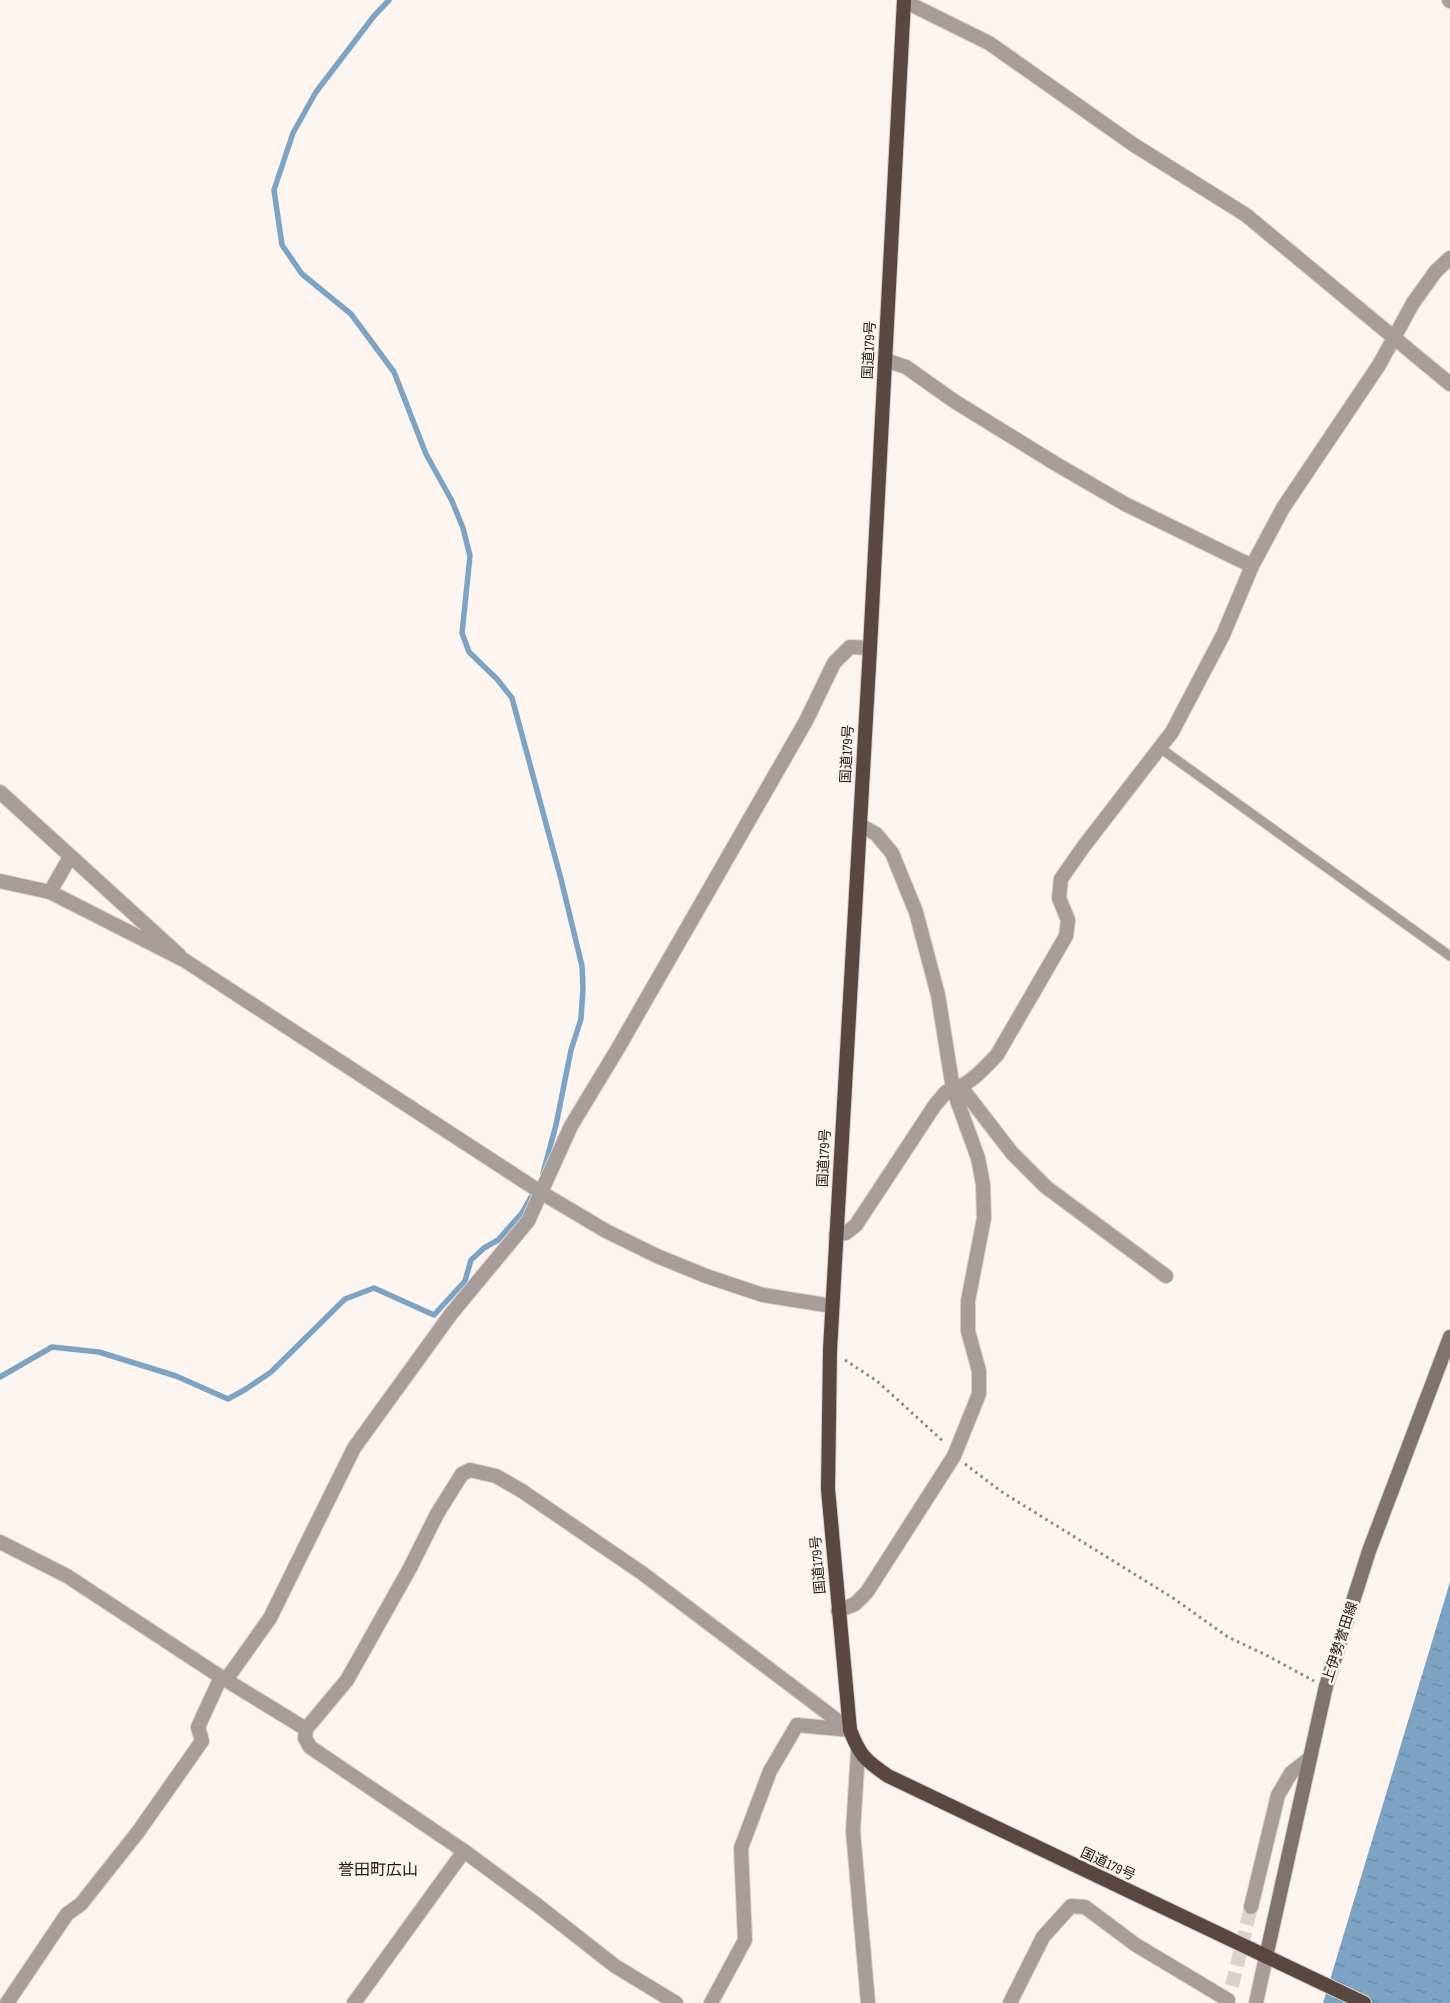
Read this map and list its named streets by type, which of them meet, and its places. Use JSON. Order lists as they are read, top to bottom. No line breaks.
{"streets":{"highway":["国道179号"],"main road":["上伊勢誉田線"]},"crossings":[["国道179号","上伊勢誉田線"]],"districts":["誉田町広山"]}
